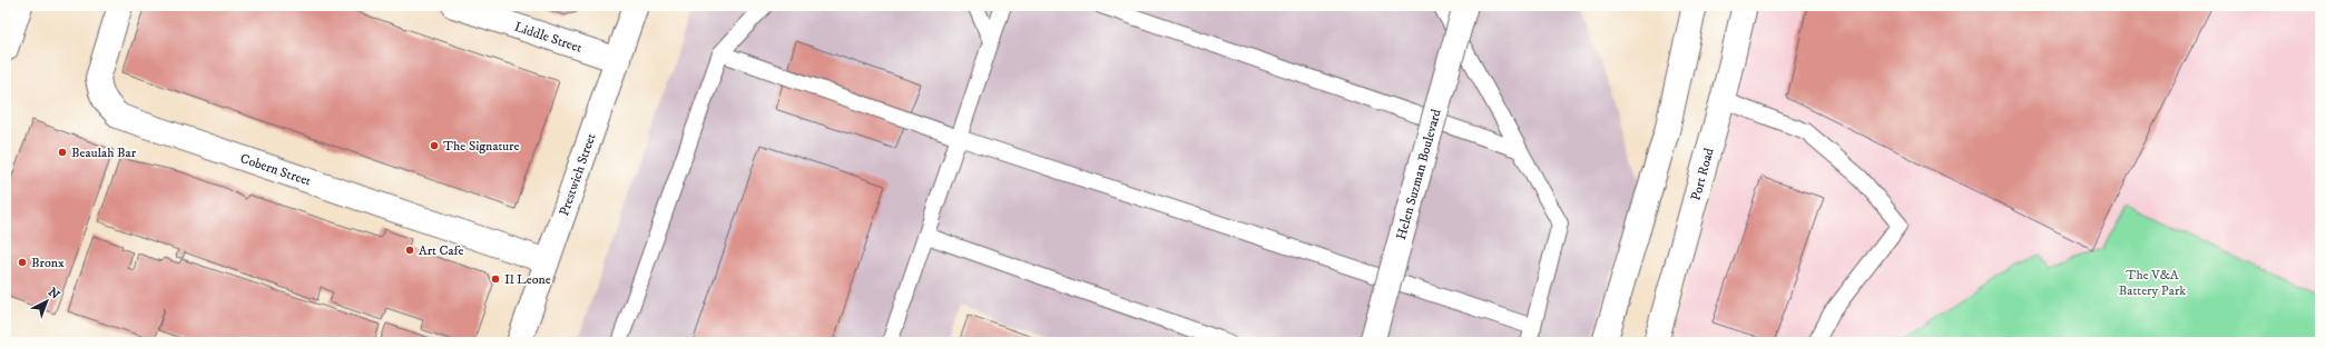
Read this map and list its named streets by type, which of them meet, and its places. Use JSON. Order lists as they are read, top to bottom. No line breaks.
{"streets":{"street":["Liddle Street","Cobern Street","Helen Suzman Boulevard","Prestwich Street","Port Road"]},"crossings":[["Liddle Street","Prestwich Street"],["Cobern Street","Prestwich Street"]],"parks":["The V&A Battery Park"],"places":["The Signature","Beaulah Bar","Art Cafe","Bronx","Il Leone"],"north":"top right"}
